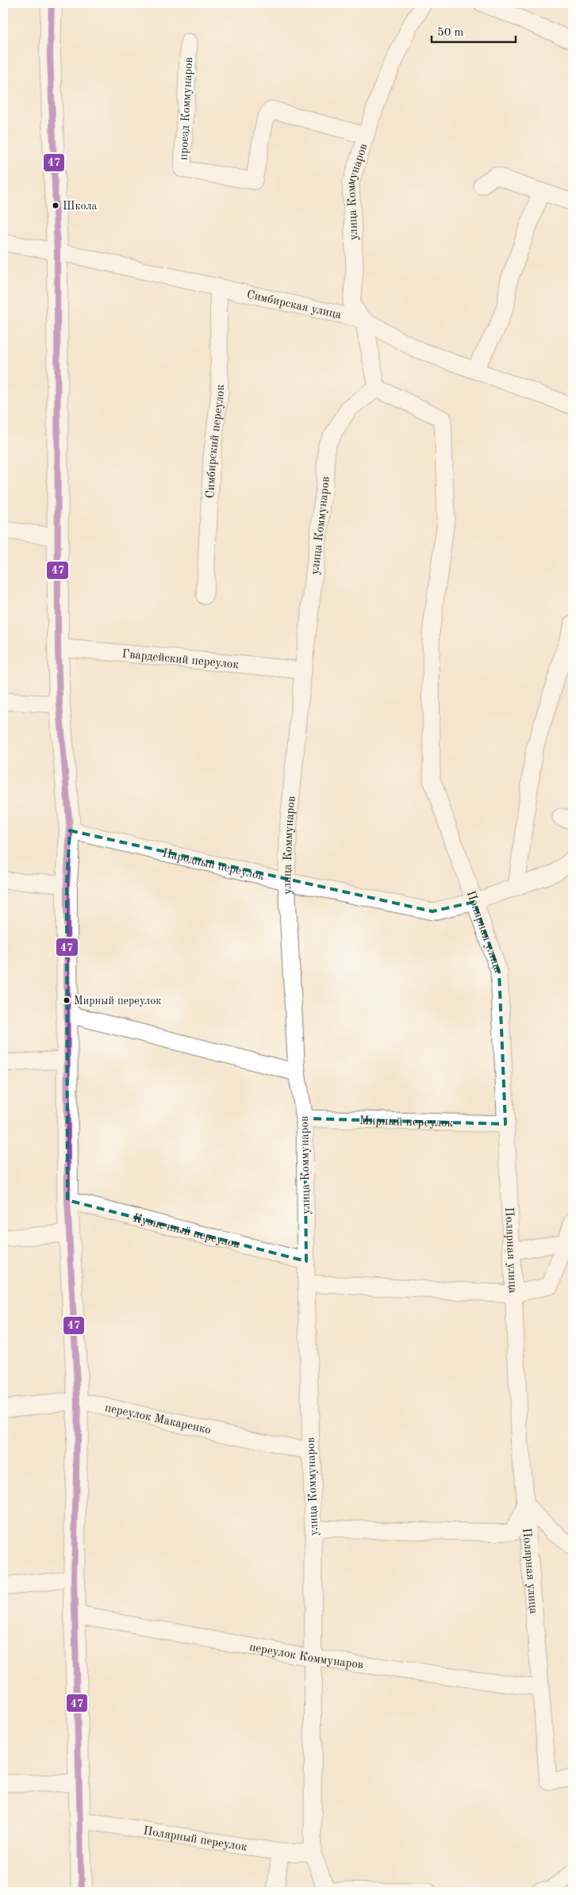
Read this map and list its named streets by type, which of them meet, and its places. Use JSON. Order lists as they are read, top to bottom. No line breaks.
{"streets":{"street":["проезд Коммунаров","улица Коммунаров","Симбирская улица","Симбирский переулок","Гвардейский переулок","Народный переулок","Полярная улица","Мирный переулок","Кузнечный переулок","переулок Макаренко","переулок Коммунаров","Полярный переулок"]},"crossings":[["проезд Коммунаров","улица Коммунаров"],["улица Коммунаров","Симбирская улица"],["улица Коммунаров","Гвардейский переулок"],["улица Коммунаров","Народный переулок"],["улица Коммунаров","Полярная улица"],["улица Коммунаров","Мирный переулок"],["улица Коммунаров","Кузнечный переулок"],["улица Коммунаров","переулок Макаренко"],["улица Коммунаров","переулок Коммунаров"],["улица Коммунаров","Полярный переулок"],["Симбирская улица","Симбирский переулок"],["Народный переулок","Полярная улица"],["Полярная улица","Мирный переулок"],["Полярная улица","переулок Коммунаров"]],"places":["Школа","Мирный переулок"],"lines":["transit line 47"],"scale_bar":"50 m"}
